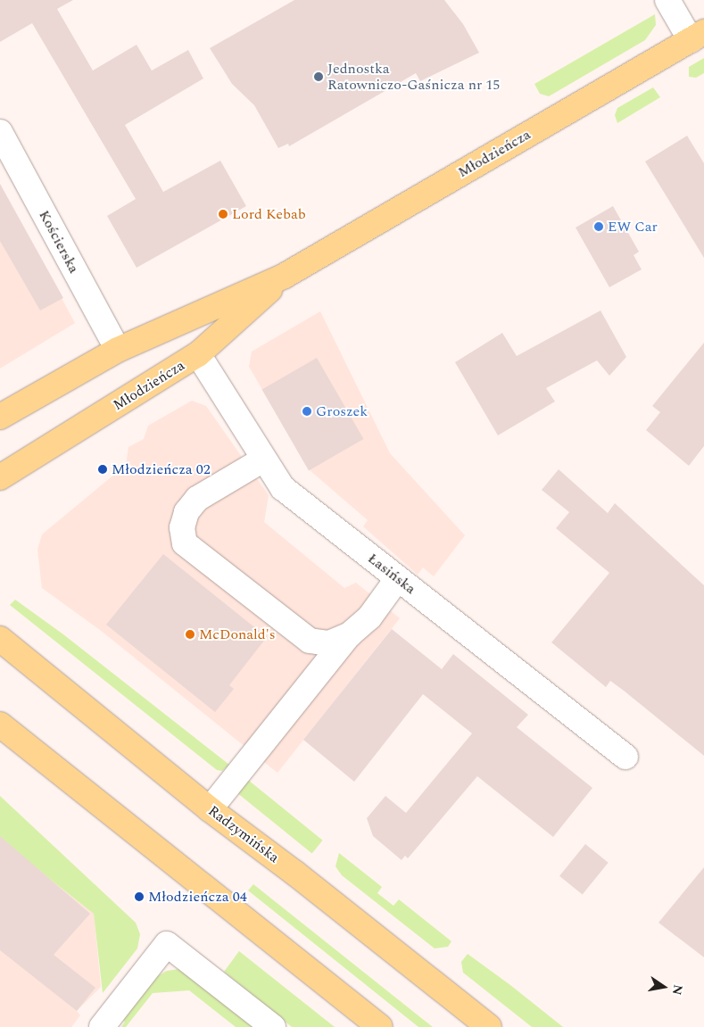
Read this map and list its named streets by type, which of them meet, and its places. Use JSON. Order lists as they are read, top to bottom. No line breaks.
{"streets":{"main road":["Młodzieńcza","Radzymińska"],"street":["Kościerska","Łasińska"]},"crossings":[["Młodzieńcza","Kościerska"],["Młodzieńcza","Łasińska"]],"places":["Jednostka Ratowniczo-Gaśnicza nr 15","Lord Kebab","EW Car","Groszek","Młodzieńcza 02","McDonald's","Młodzieńcza 04"],"north":"right"}
